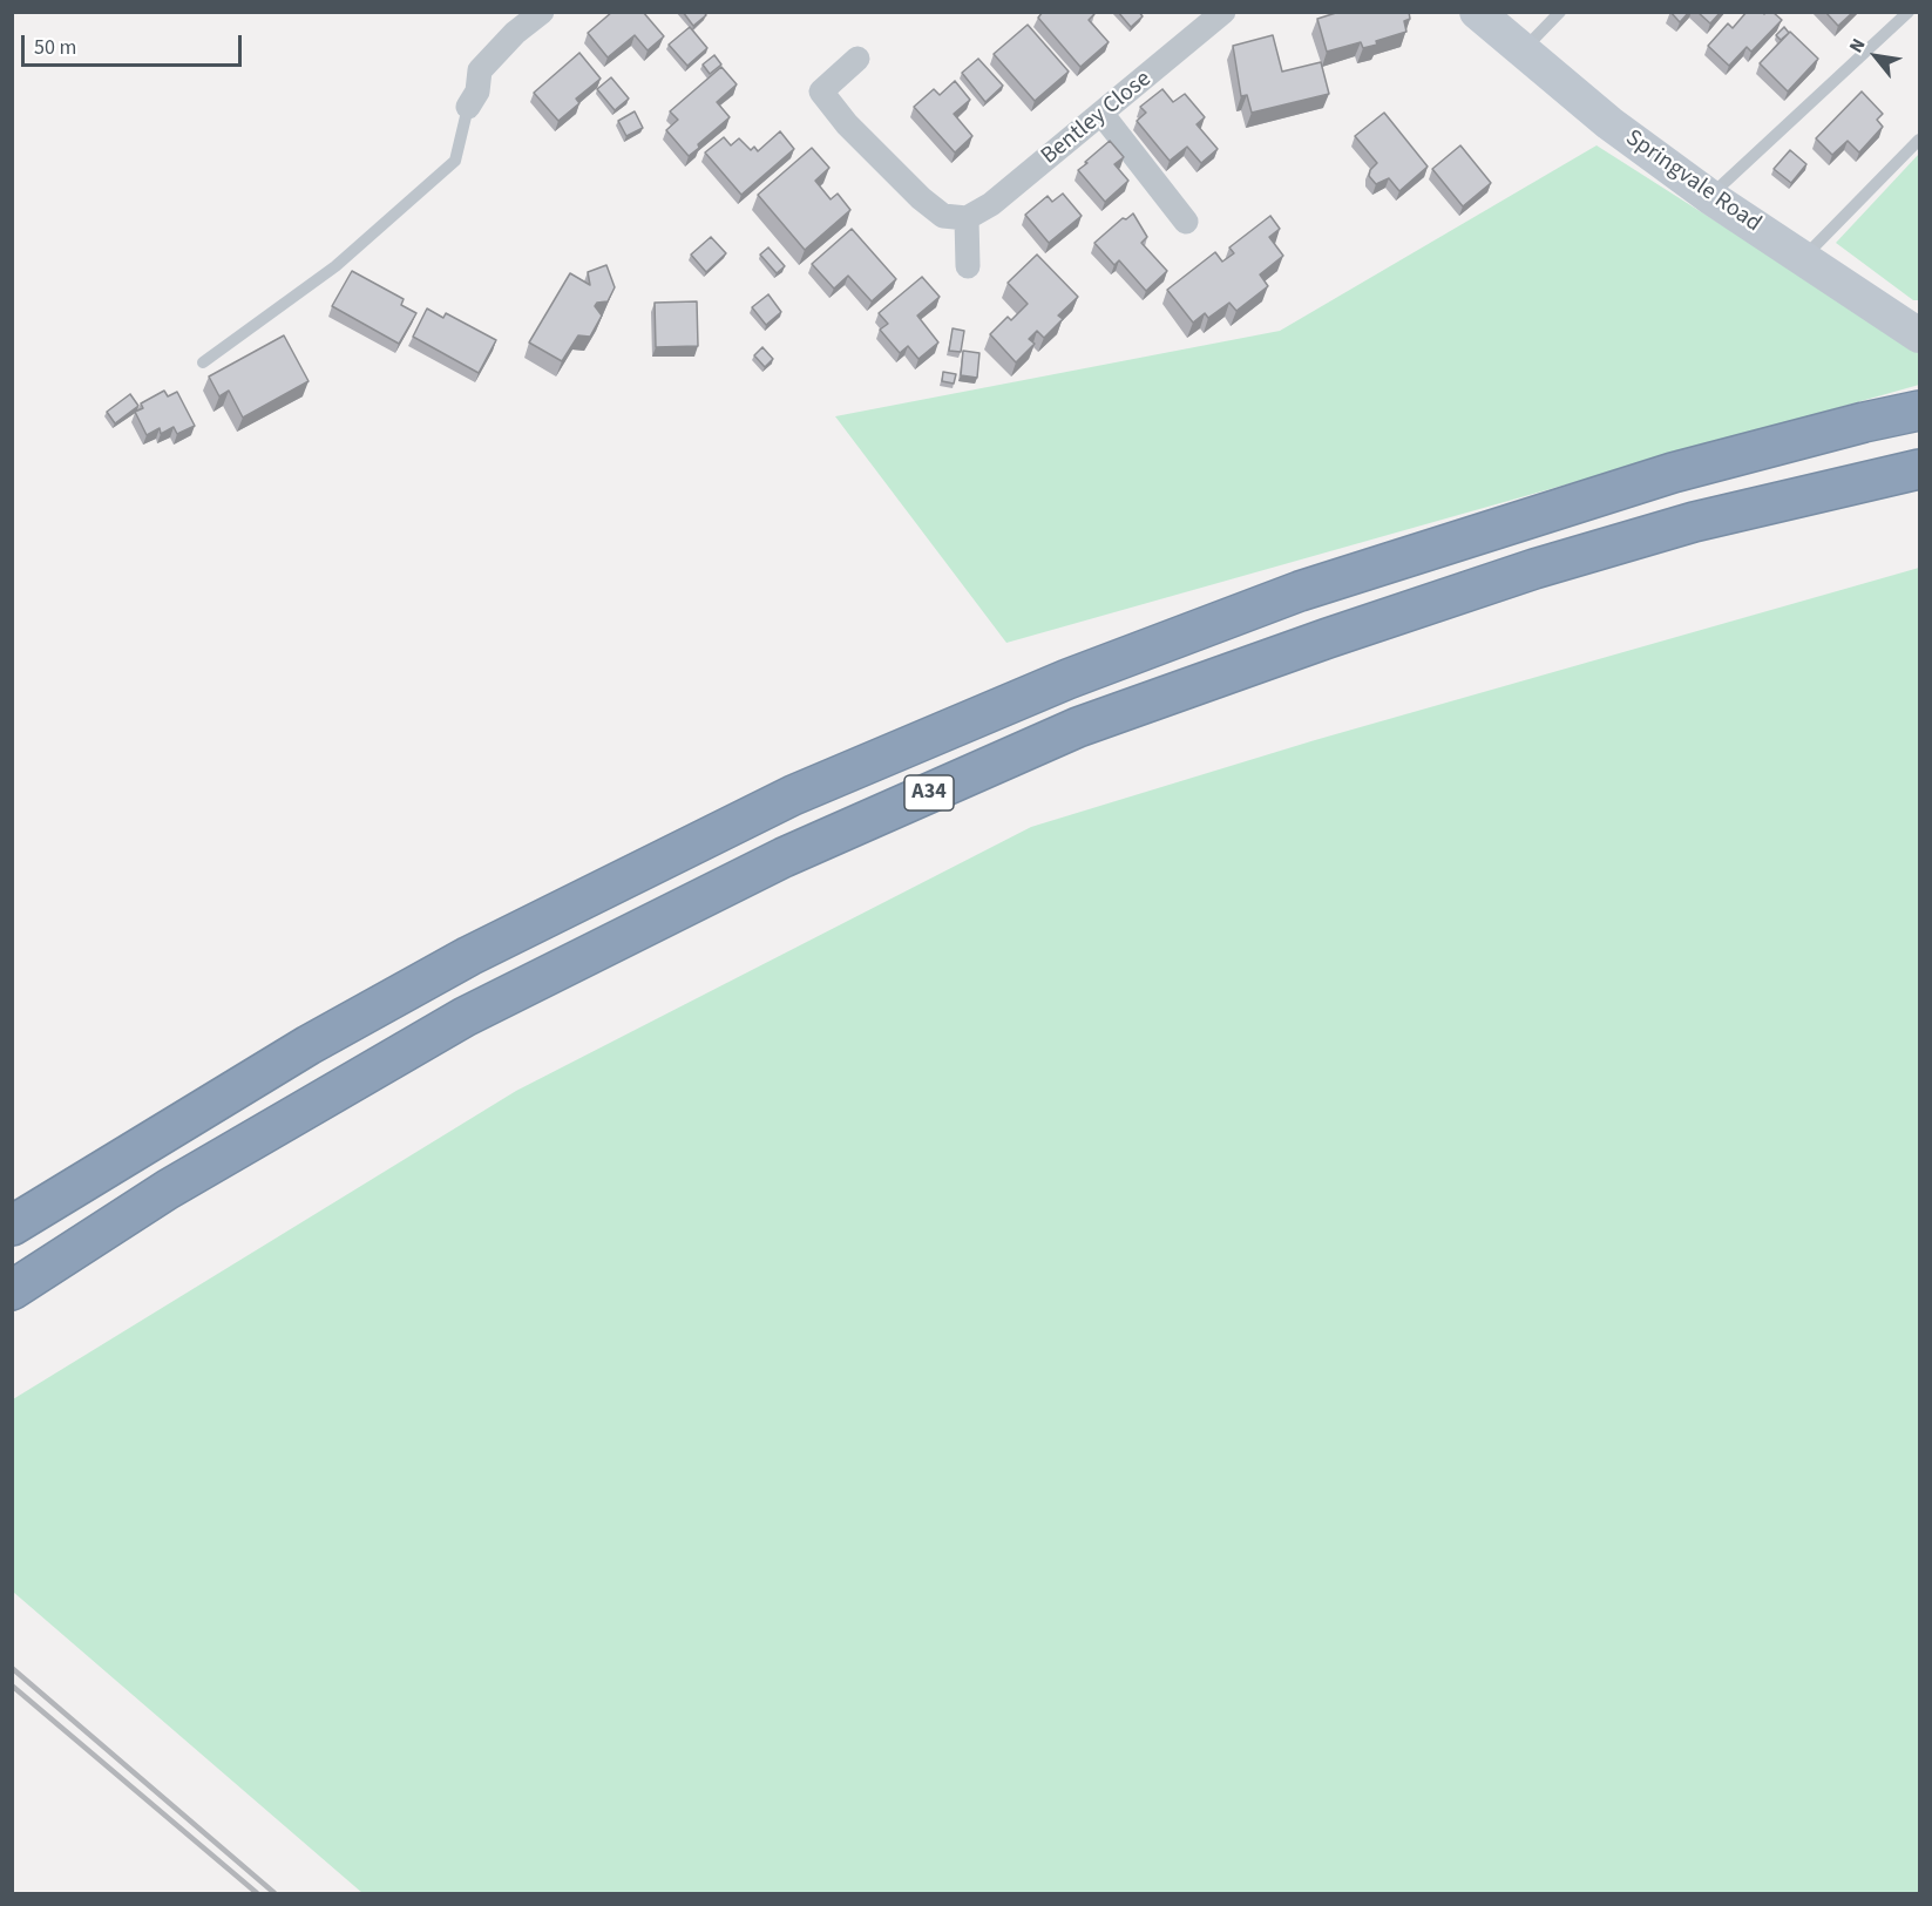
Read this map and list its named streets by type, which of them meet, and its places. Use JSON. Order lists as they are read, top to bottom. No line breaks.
{"streets":{"highway":["A34"],"street":["Bentley Close","Springvale Road"]},"scale_bar":"50 m","north":"top left"}
